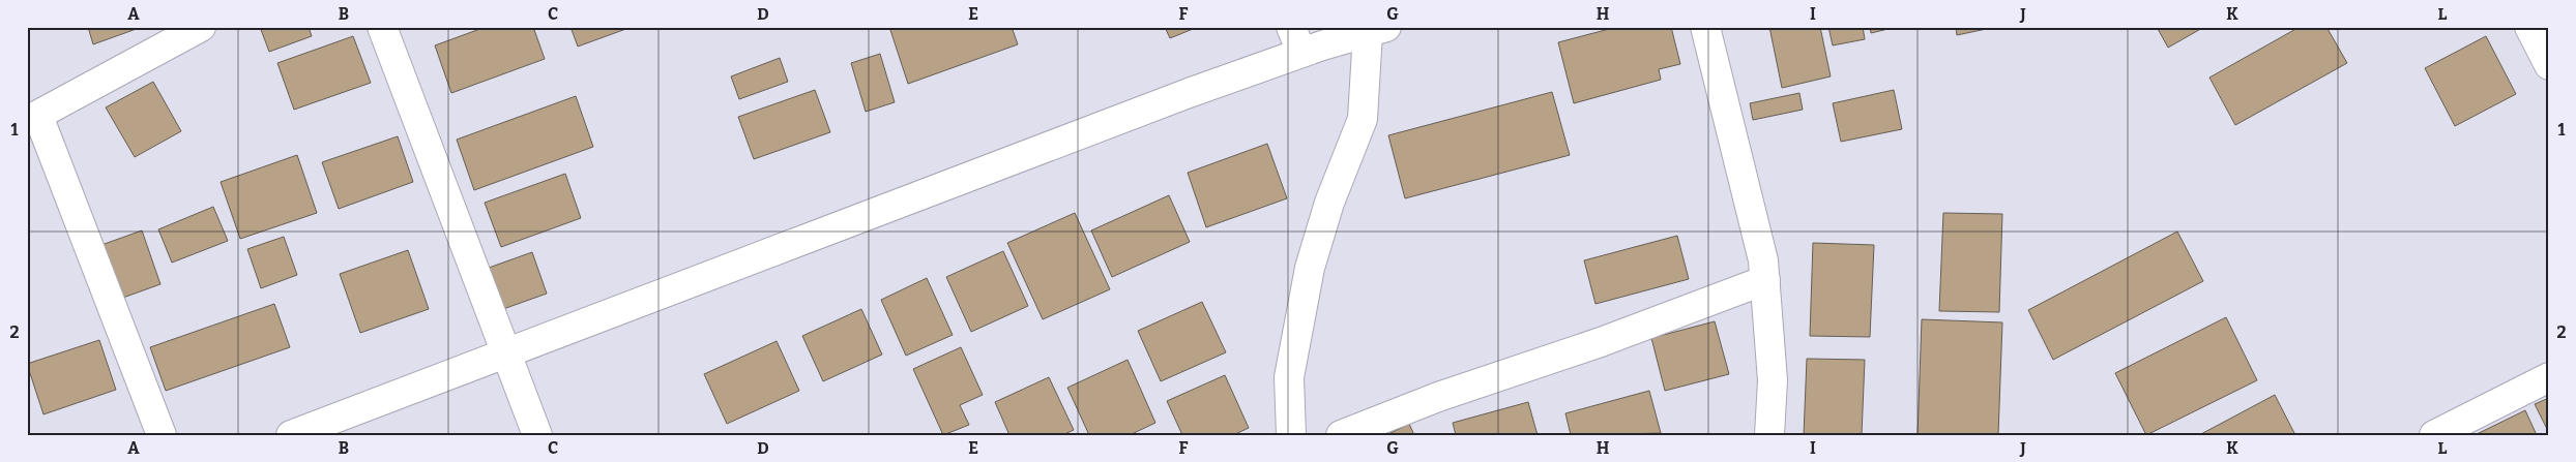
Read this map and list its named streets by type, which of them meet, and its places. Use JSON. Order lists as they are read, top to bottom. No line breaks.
{"grid":{"columns":["A","B","C","D","E","F","G","H","I","J","K","L"],"rows":["1","2"]}}
